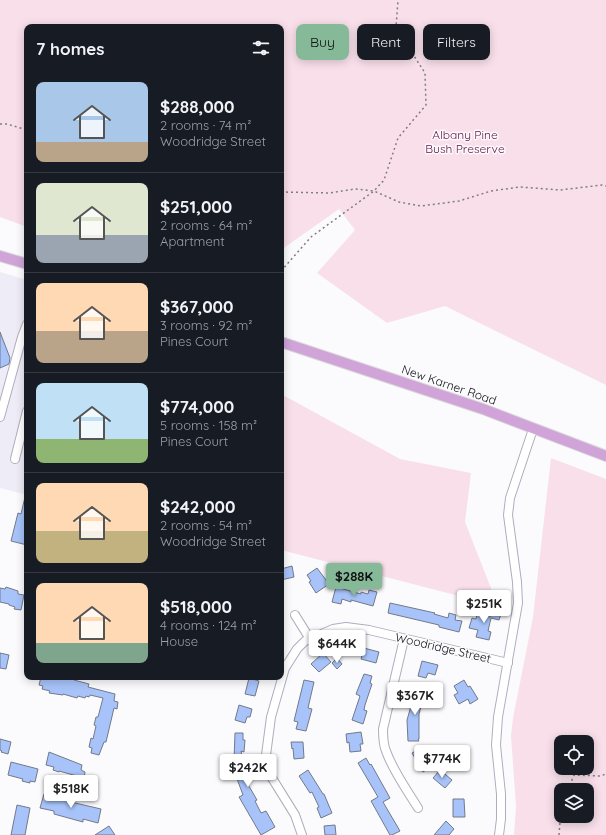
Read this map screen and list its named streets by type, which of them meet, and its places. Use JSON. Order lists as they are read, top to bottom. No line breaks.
{"streets":{"main road":["New Karner Road"],"street":["Woodridge Street"]},"parks":["Albany Pine Bush Preserve"],"page":{"chip":["Buy","Rent","Filters"],"heading":"7 homes","list":[{"name":"$288,000","note":"2 rooms · 74 m² · Woodridge Street"},{"name":"$251,000","note":"2 rooms · 64 m² · Apartment"},{"name":"$367,000","note":"3 rooms · 92 m² · Pines Court"},{"name":"$774,000","note":"5 rooms · 158 m² · Pines Court"},{"name":"$242,000","note":"2 rooms · 54 m² · Woodridge Street"},{"name":"$518,000","note":"4 rooms · 124 m² · House"}],"price":["$288K","$251K","$644K","$367K","$774K","$242K","$518K"]}}
